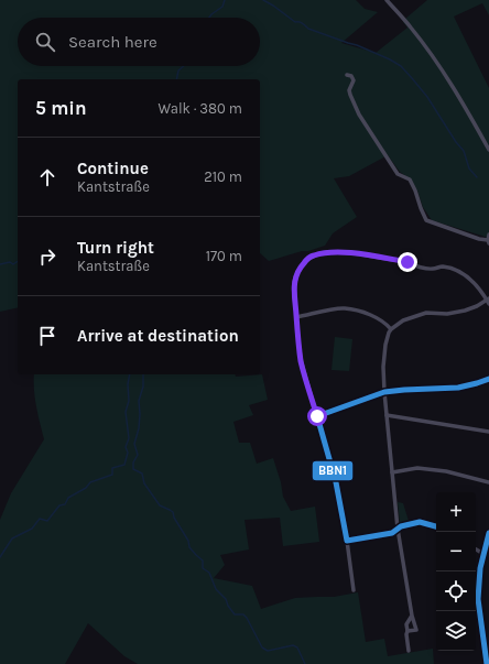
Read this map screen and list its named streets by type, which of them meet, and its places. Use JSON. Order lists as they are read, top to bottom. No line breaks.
{"lines":["transit line BBN1"],"page":{"search":"Search here","heading":["5 min","Walk · 380 m"],"list":[["Continue","Kantstraße","210 m"],["Turn right","Kantstraße","170 m"],"Arrive at destination"],"map_buttons":["+","−"]}}
